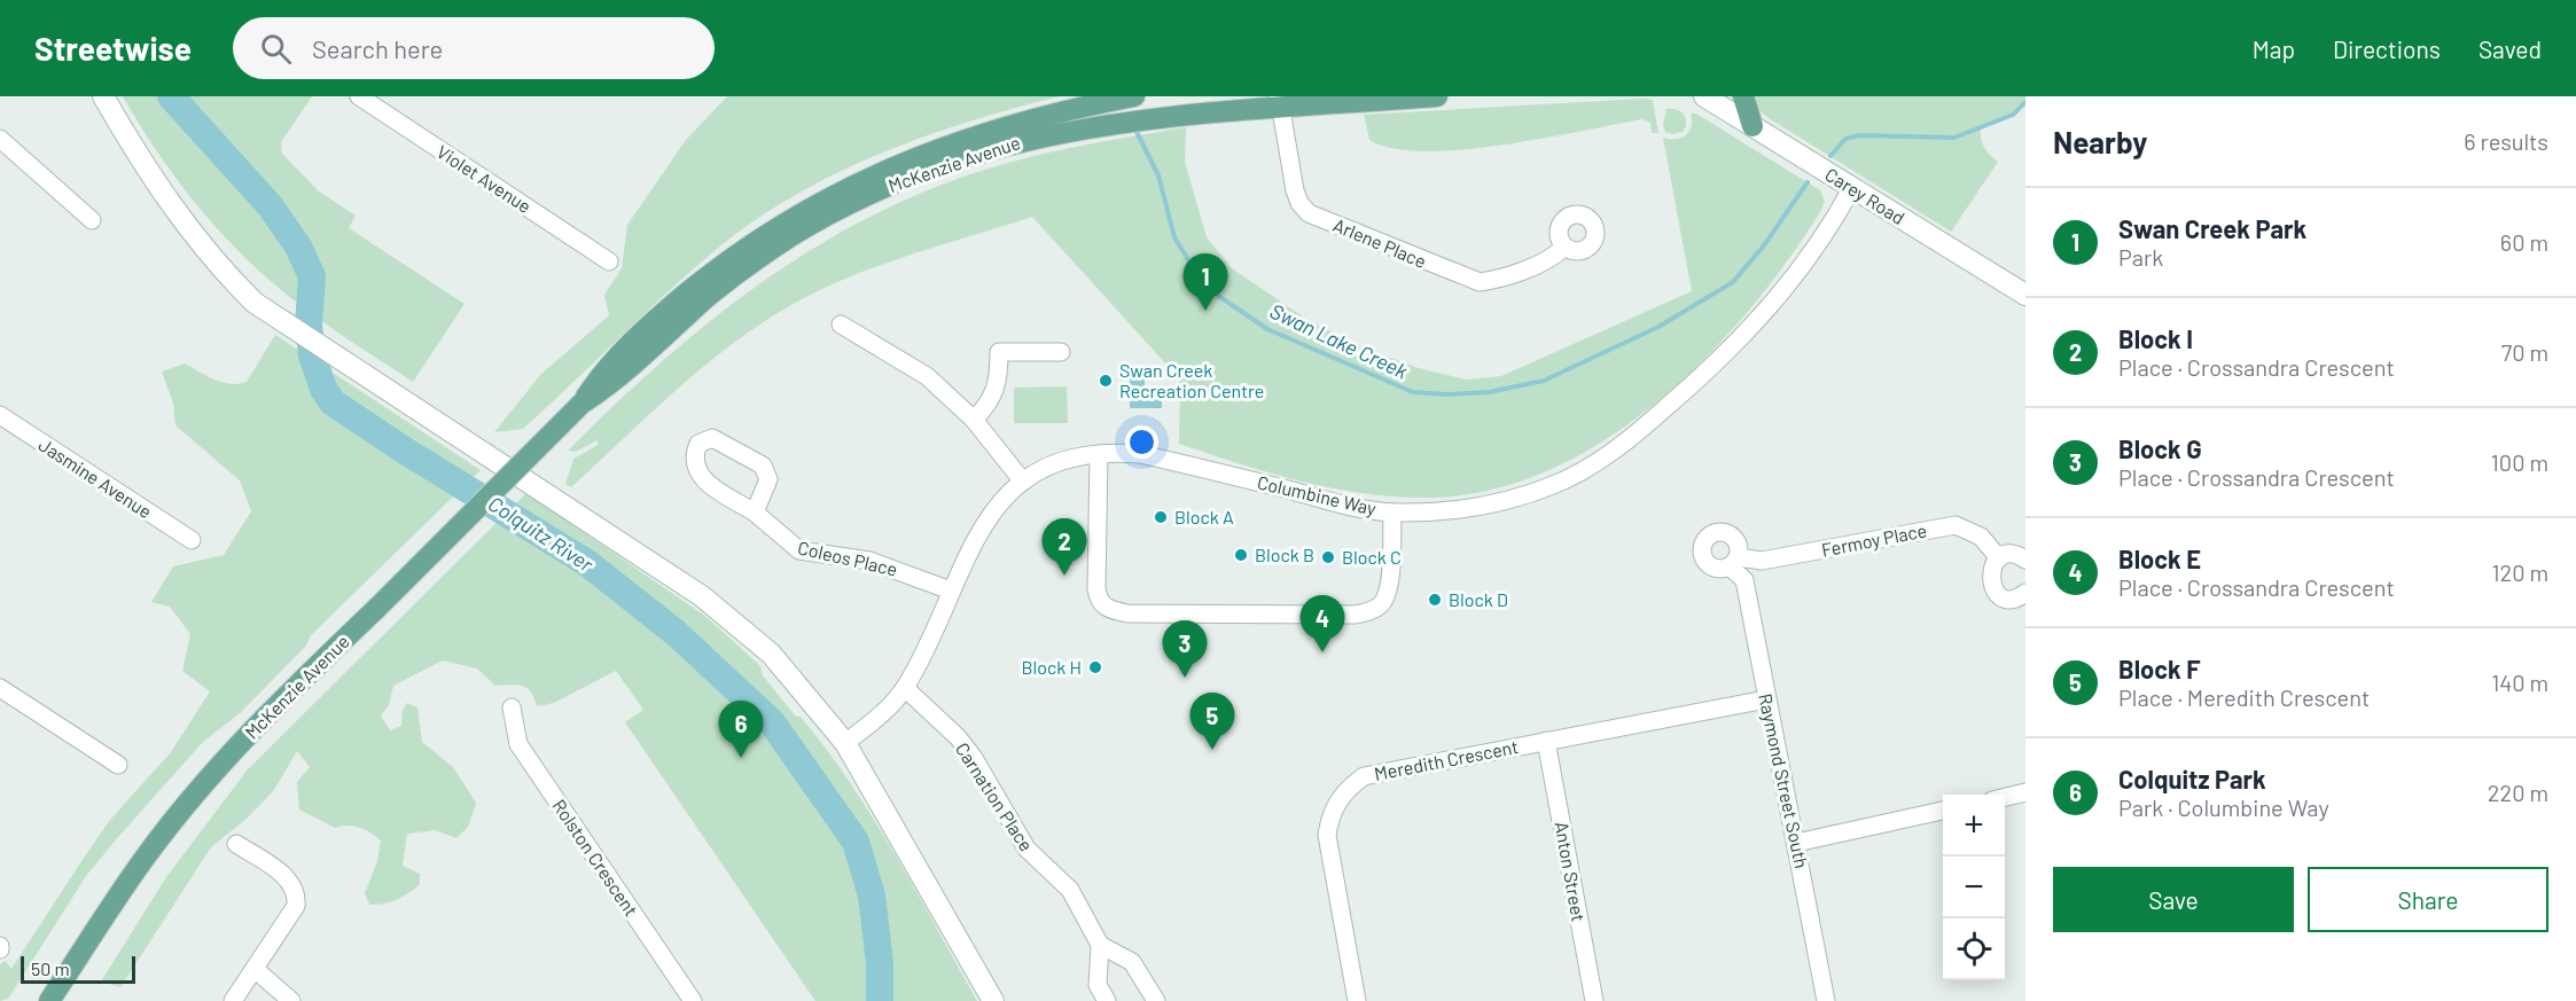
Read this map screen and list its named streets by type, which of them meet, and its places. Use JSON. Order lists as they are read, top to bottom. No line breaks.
{"streets":{"main road":["McKenzie Avenue","Carey Road"],"street":["Violet Avenue","Arlene Place","Jasmine Avenue","Columbine Way","Fermoy Place","Coleos Place","Meredith Crescent","Raymond Street South","Carnation Place","Rolston Crescent","Anton Street"]},"crossings":[["McKenzie Avenue","Arlene Place"],["Carey Road","Columbine Way"],["Columbine Way","Coleos Place"],["Columbine Way","Carnation Place"],["Fermoy Place","Raymond Street South"],["Meredith Crescent","Raymond Street South"],["Meredith Crescent","Anton Street"]],"water":["Swan Lake Creek","Colquitz River"],"places":["Swan Creek Recreation Centre","Block A","Block B","Block C","Block D","Block H"],"scale_bar":"50 m","page":{"header":"Streetwise","search":"Search here","nav":["Map","Directions","Saved"],"heading":["Nearby","6 results"],"list":[{"mark":"1","name":"Swan Creek Park","note":"Park","value":"60 m"},{"mark":"2","name":"Block I","note":"Place · Crossandra Crescent","value":"70 m"},{"mark":"3","name":"Block G","note":"Place · Crossandra Crescent","value":"100 m"},{"mark":"4","name":"Block E","note":"Place · Crossandra Crescent","value":"120 m"},{"mark":"5","name":"Block F","note":"Place · Meredith Crescent","value":"140 m"},{"mark":"6","name":"Colquitz Park","note":"Park · Columbine Way","value":"220 m"}],"pins":["1","2","4","3","5","6"],"map_buttons":["+","−"],"buttons":["Save","Share"],"scale":"50 m"}}
